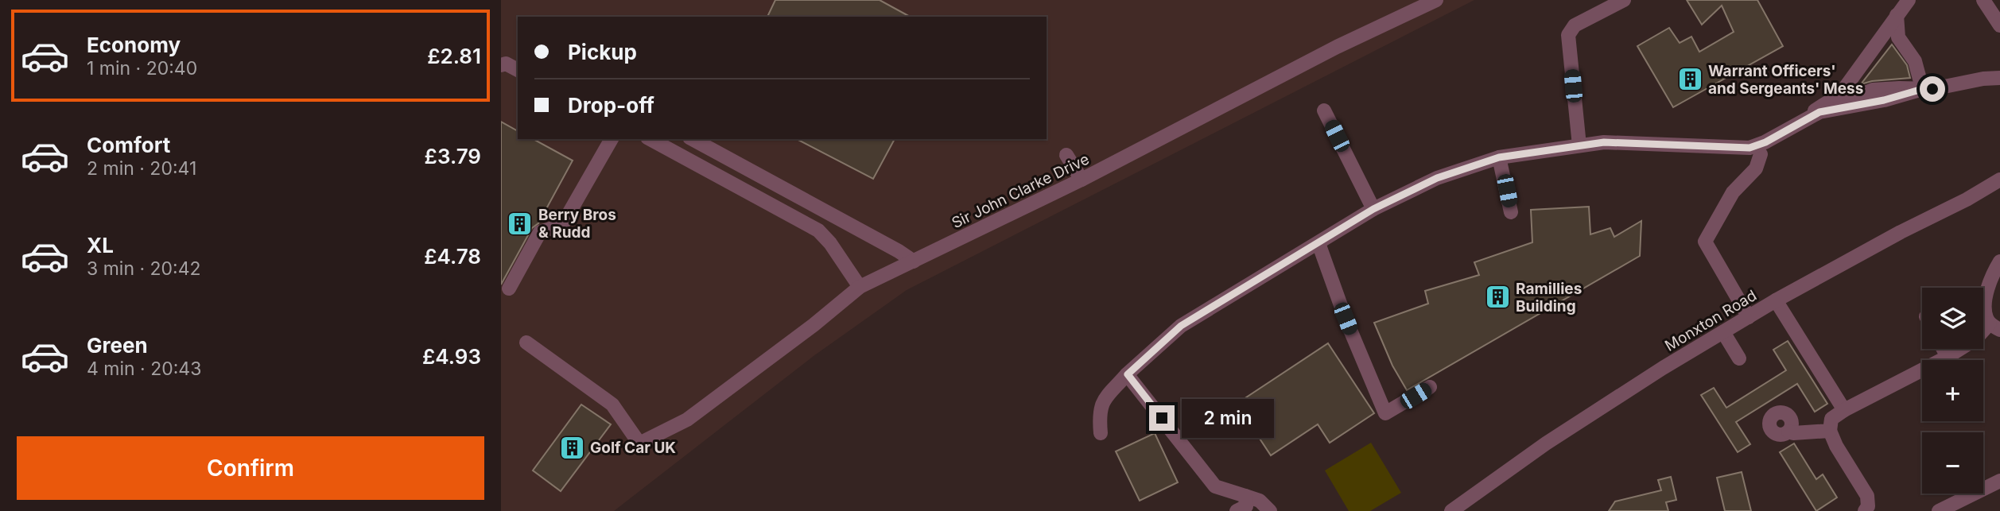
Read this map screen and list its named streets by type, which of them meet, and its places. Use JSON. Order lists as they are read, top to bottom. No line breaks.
{"streets":{"street":["Sir John Clarke Drive","Monxton Road"]},"places":{"building":["Warrant Officers' and Sergeants' Mess","Berry Bros & Rudd","Ramillies Building","Golf Car UK"]},"page":{"list":[{"name":"Economy","note":"1 min · 20:40","value":"£2.81"},{"name":"Comfort","note":"2 min · 20:41","value":"£3.79"},{"name":"XL","note":"3 min · 20:42","value":"£4.78"},{"name":"Green","note":"4 min · 20:43","value":"£4.93"}],"banner":["Pickup","Drop-off"],"map_buttons":["+","−"],"bubble":"2 min","buttons":"Confirm"}}
